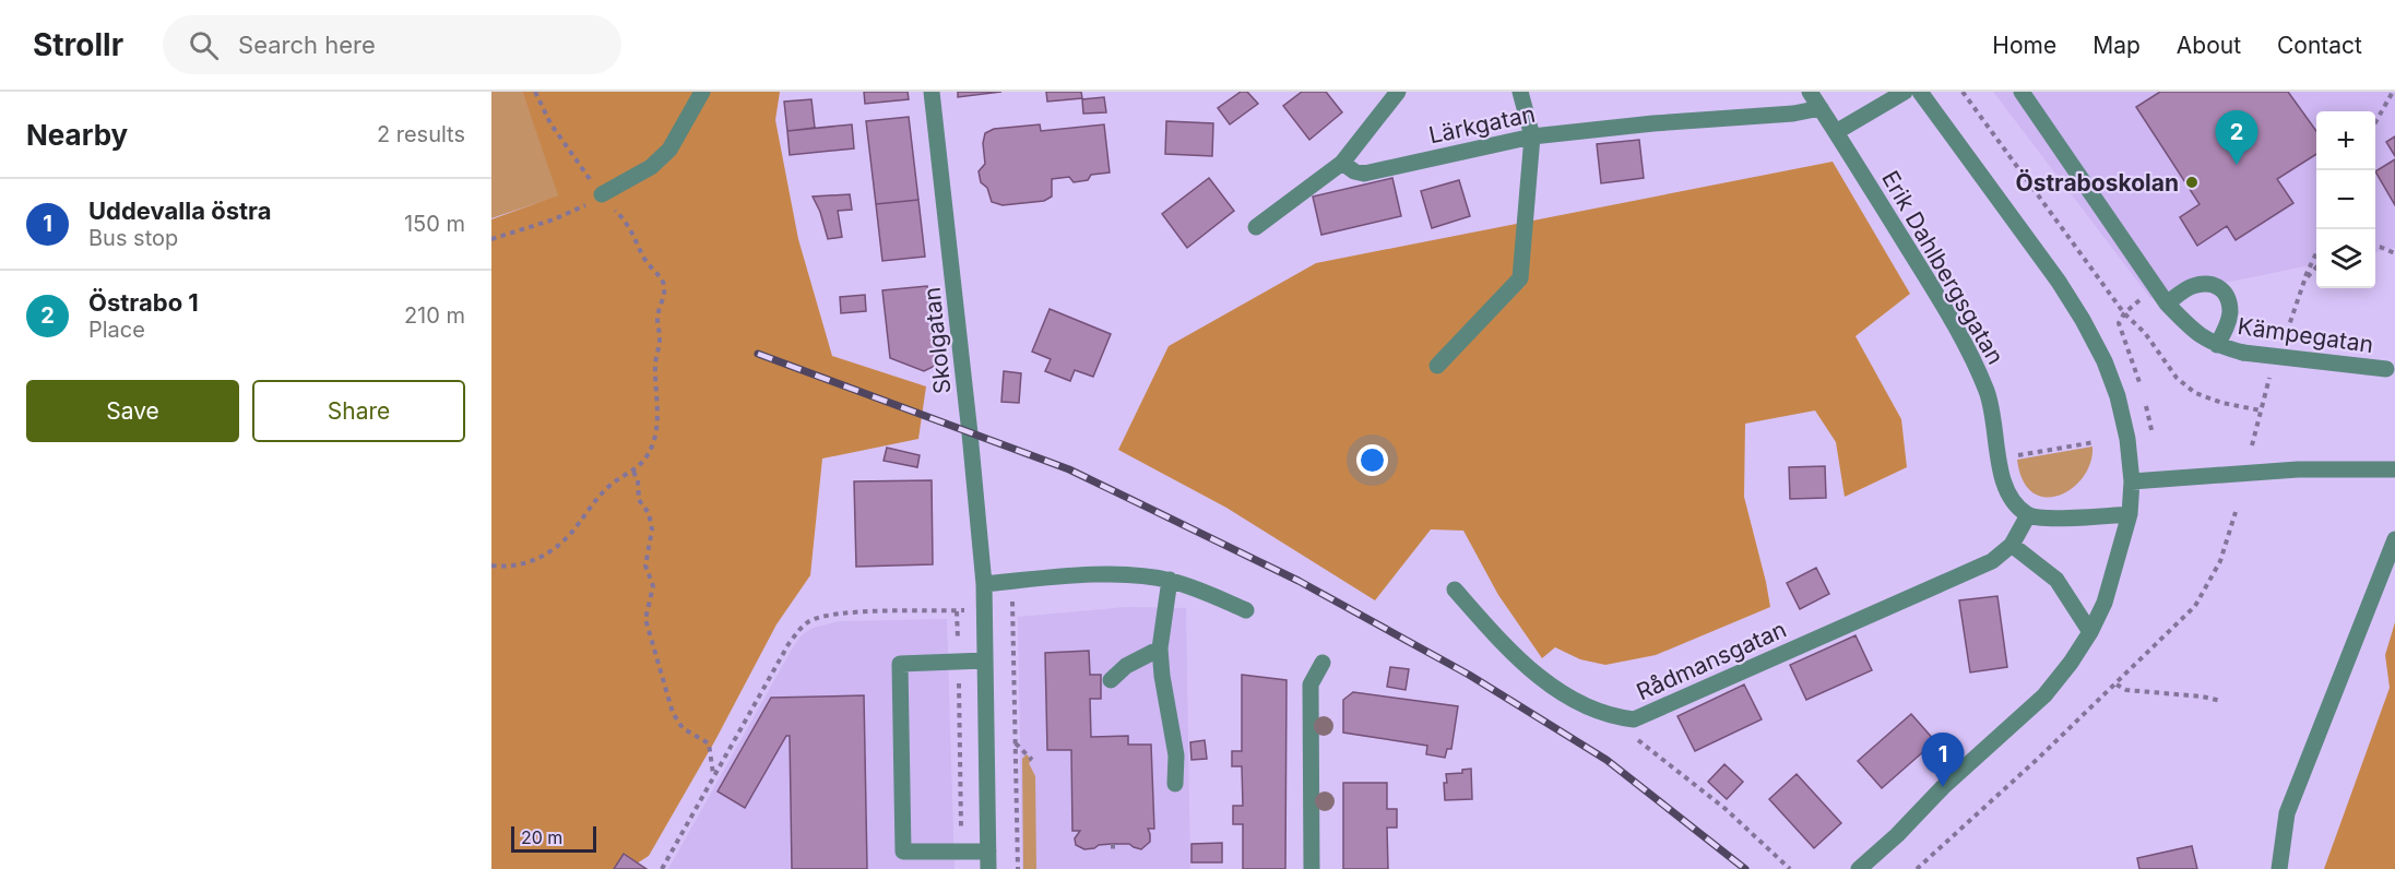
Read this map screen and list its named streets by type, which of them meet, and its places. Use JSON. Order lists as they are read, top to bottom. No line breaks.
{"streets":{"street":["Lärkgatan","Erik Dahlbergsgatan","Kämpegatan","Skolgatan","Rådmansgatan"]},"crossings":[["Lärkgatan","Erik Dahlbergsgatan"],["Erik Dahlbergsgatan","Rådmansgatan"]],"places":["Östraboskolan"],"scale_bar":"20 m","page":{"header":"Strollr","search":"Search here","nav":["Home","Map","About","Contact"],"heading":["Nearby","2 results"],"pins":["2","1"],"map_buttons":["+","−"],"list":[{"mark":"1","name":"Uddevalla östra","note":"Bus stop","value":"150 m"},{"mark":"2","name":"Östrabo 1","note":"Place","value":"210 m"}],"buttons":["Save","Share"],"scale":"20 m"}}
